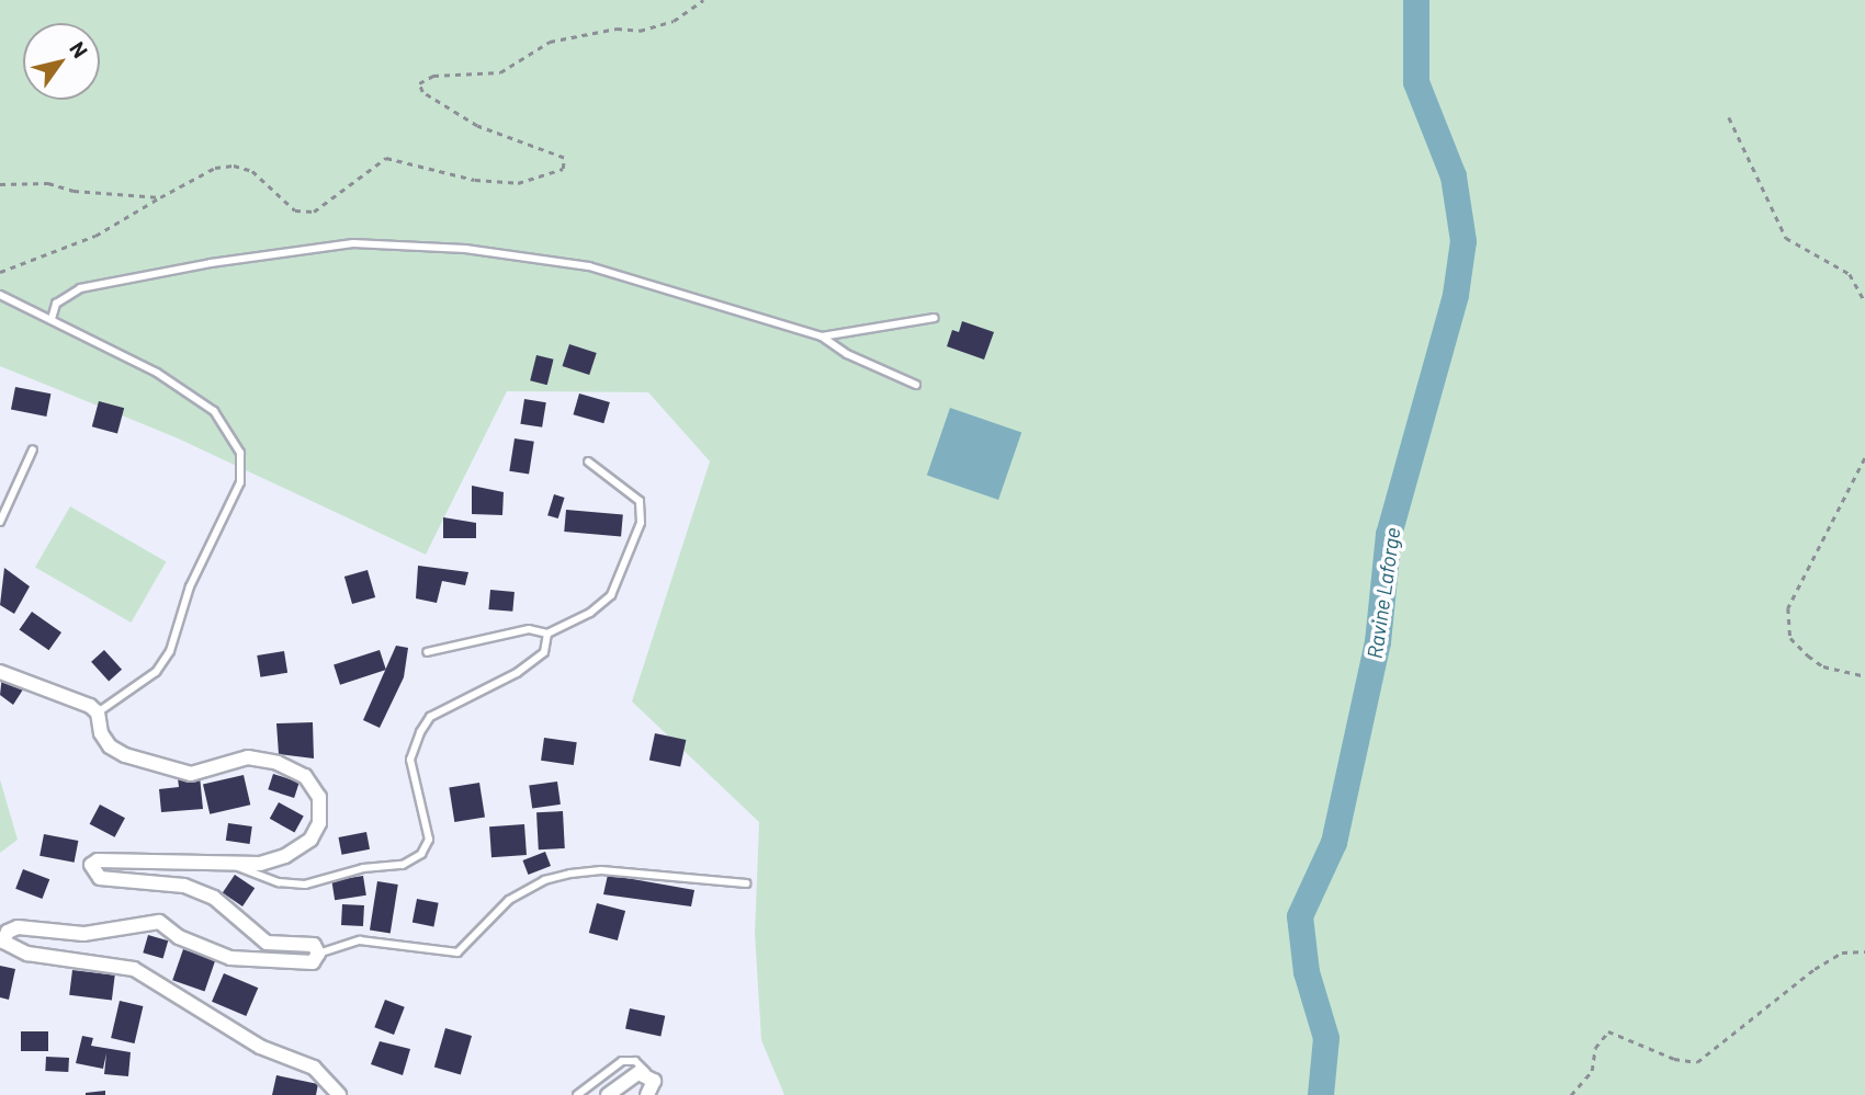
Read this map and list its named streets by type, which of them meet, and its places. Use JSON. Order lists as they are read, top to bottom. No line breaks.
{"water":["Ravine Laforge"],"north":"top right"}
